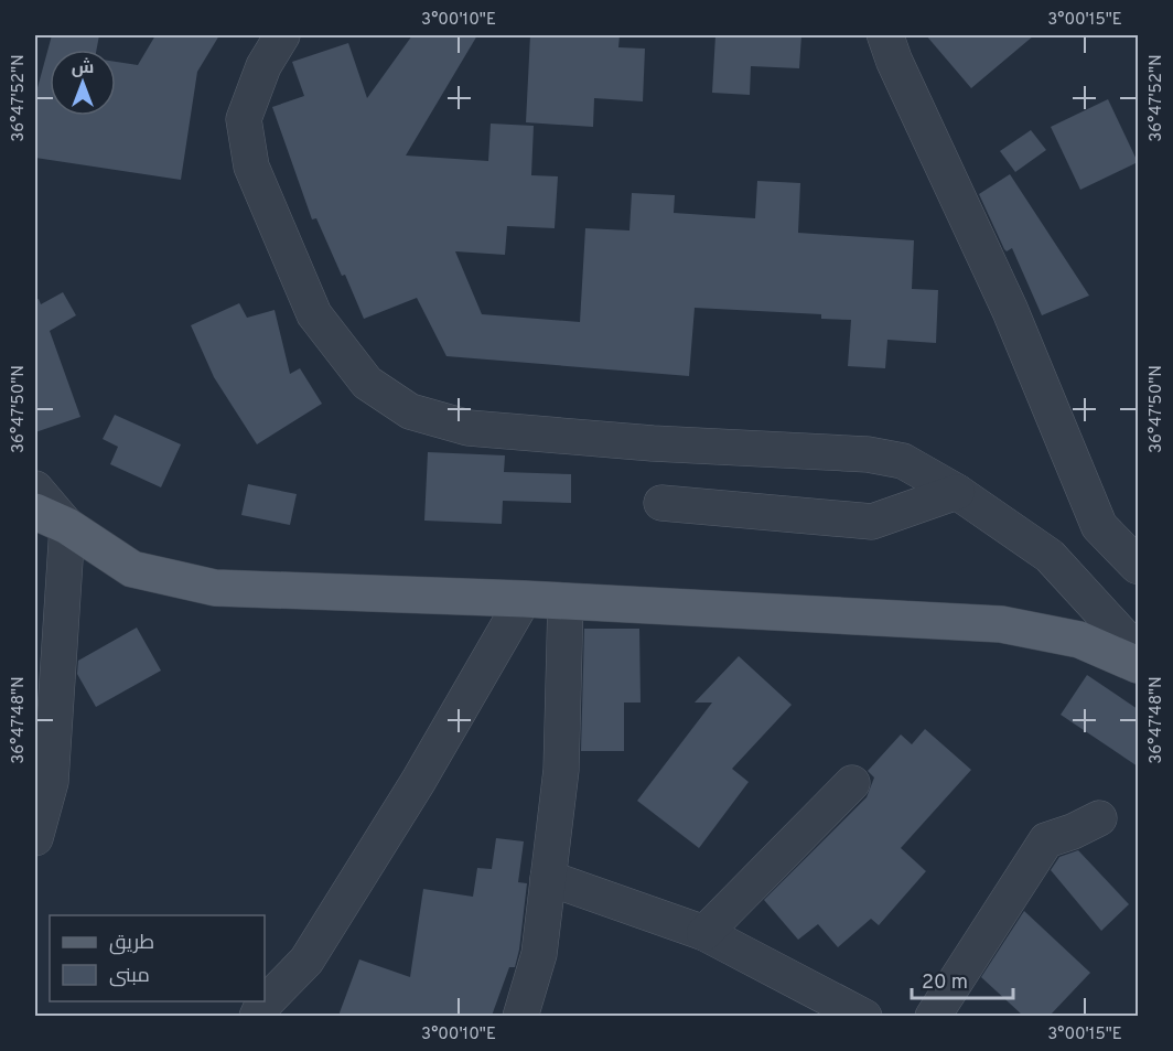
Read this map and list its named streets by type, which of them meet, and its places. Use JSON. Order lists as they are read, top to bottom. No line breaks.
{"legend":["طريق","مبنى"],"scale_bar":"20 m","north":"top","coordinates":["3°00'10\"E","3°00'15\"E","36°47'52\"N","36°47'50\"N","36°47'48\"N"]}
